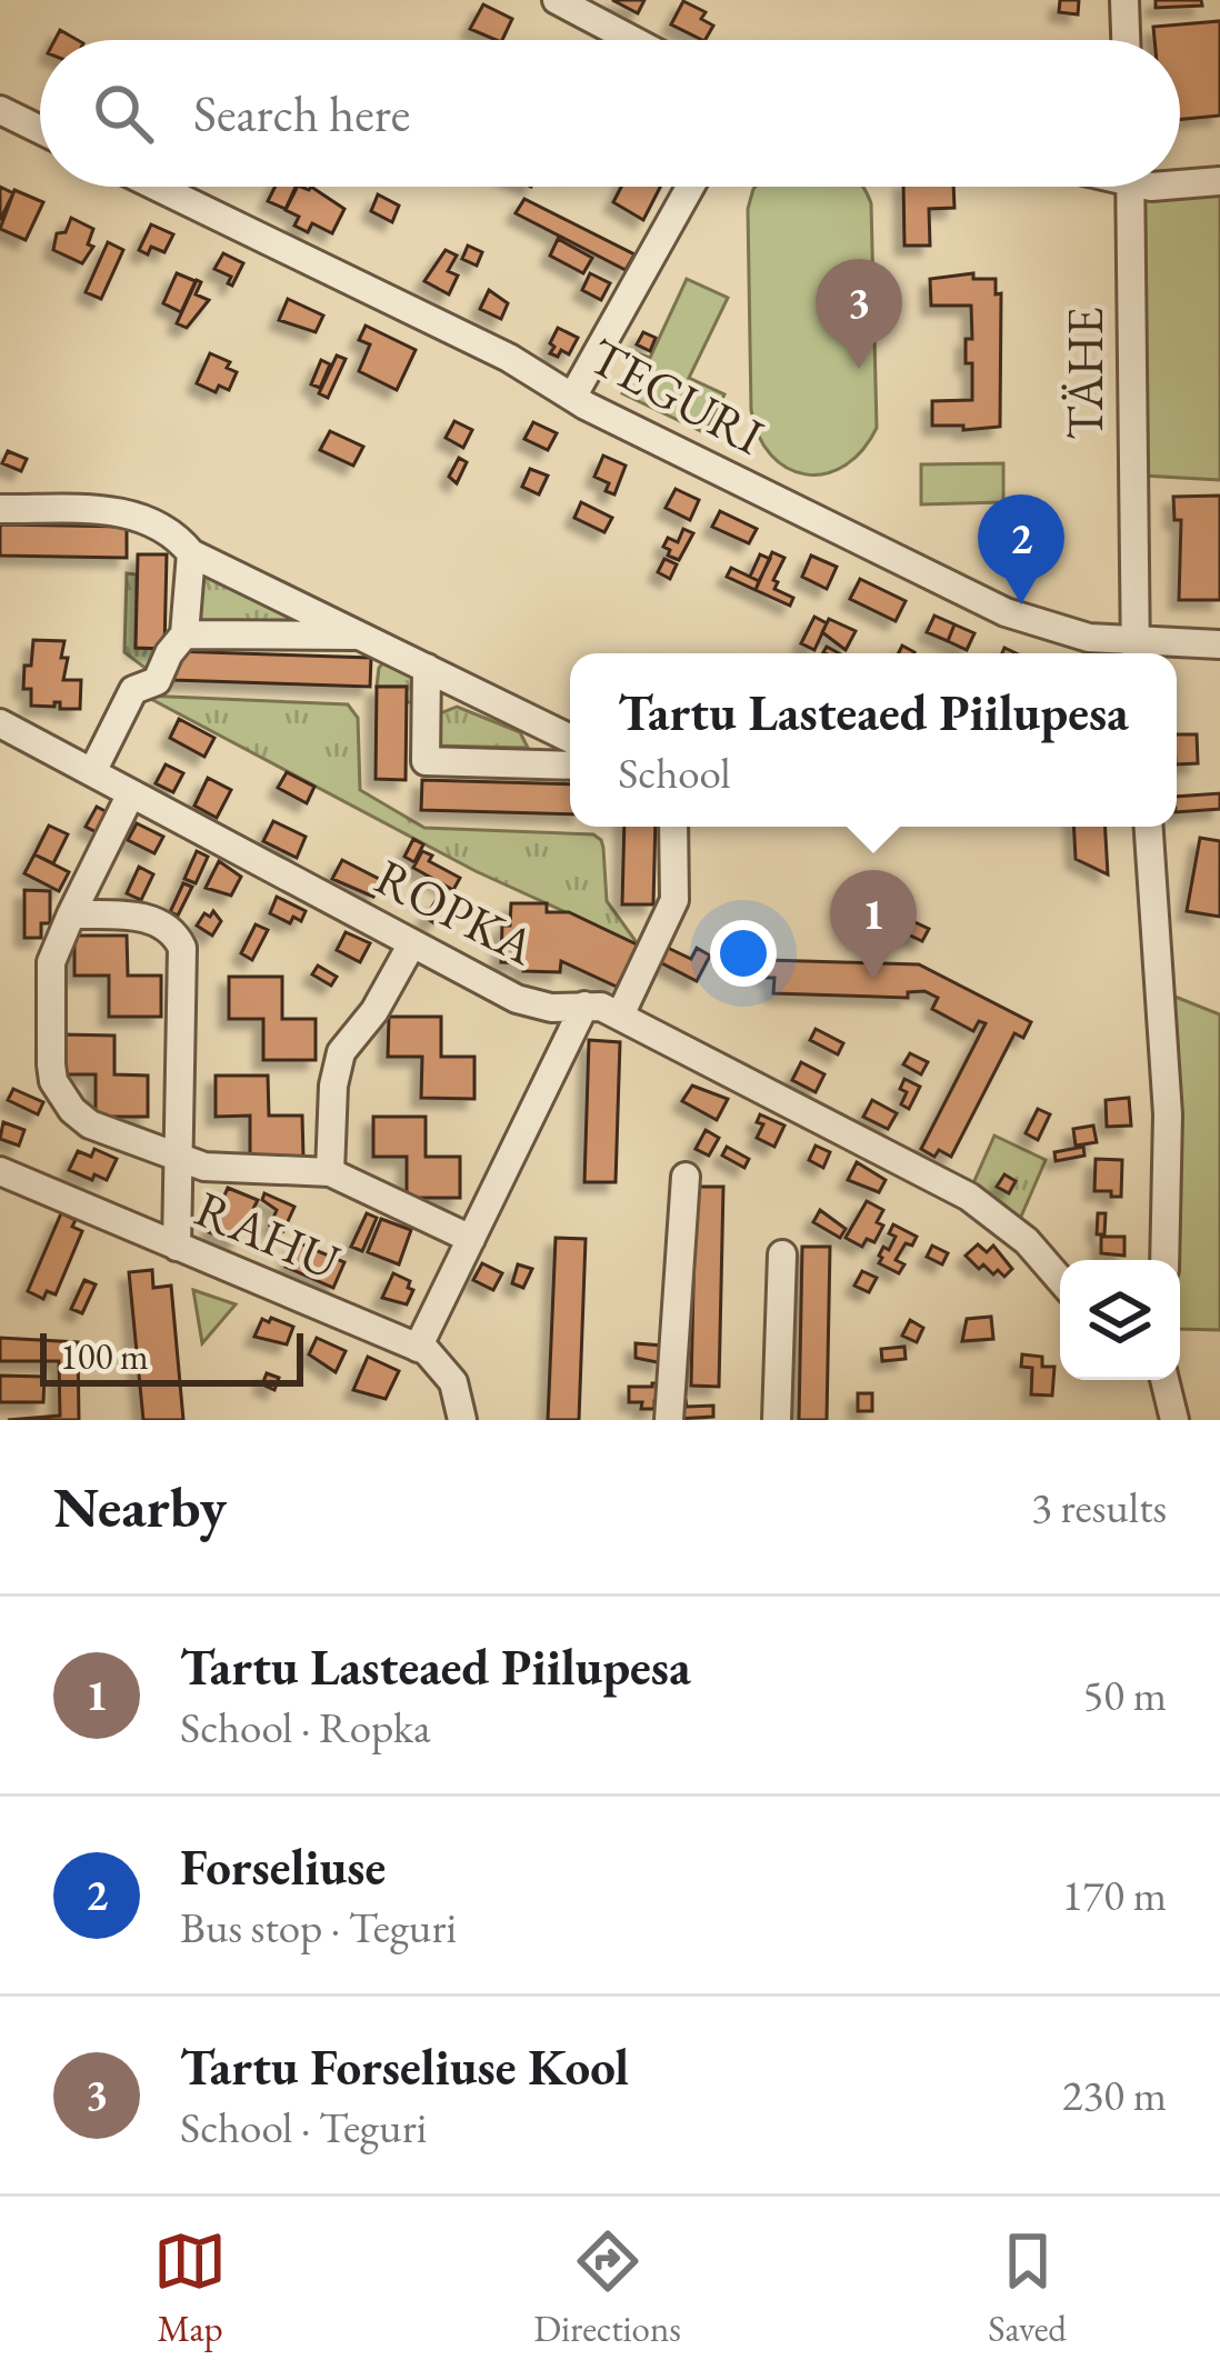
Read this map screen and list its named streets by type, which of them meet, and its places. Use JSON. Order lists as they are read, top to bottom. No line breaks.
{"streets":{"street":["TÄHE","TEGURI","ROPKA","RAHU"]},"crossings":[["TÄHE","TEGURI"]],"scale_bar":"100 m","page":{"search":"Search here","pins":["3","2","1"],"popup":["Tartu Lasteaed Piilupesa","School"],"scale":"100 m","heading":["Nearby","3 results"],"list":[{"mark":"1","name":"Tartu Lasteaed Piilupesa","note":"School · Ropka","value":"50 m"},{"mark":"2","name":"Forseliuse","note":"Bus stop · Teguri","value":"170 m"},{"mark":"3","name":"Tartu Forseliuse Kool","note":"School · Teguri","value":"230 m"}],"nav":["Map","Directions","Saved"]}}
